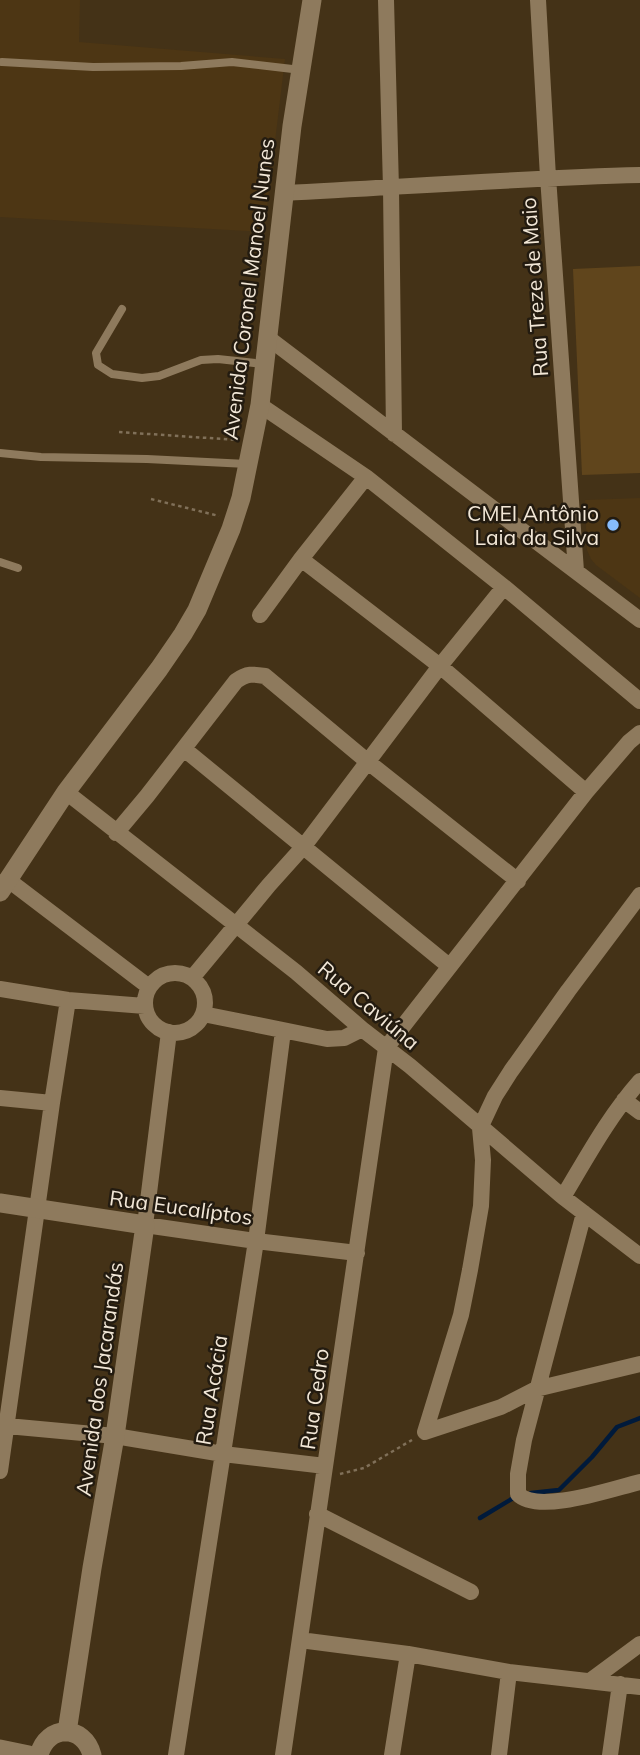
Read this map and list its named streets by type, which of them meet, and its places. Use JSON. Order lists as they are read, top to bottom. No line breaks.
{"streets":{"street":["Rua Treze de Maio","Avenida Coronel Manoel Nunes","Rua Caviúna","Rua Eucalíptos","Avenida dos Jacarandás","Rua Acácia","Rua Cedro"]},"crossings":[["Avenida Coronel Manoel Nunes","Rua Caviúna"],["Rua Caviúna","Rua Cedro"],["Rua Eucalíptos","Avenida dos Jacarandás"],["Rua Eucalíptos","Rua Acácia"],["Rua Eucalíptos","Rua Cedro"]],"places":["CMEI Antônio Laia da Silva"]}
